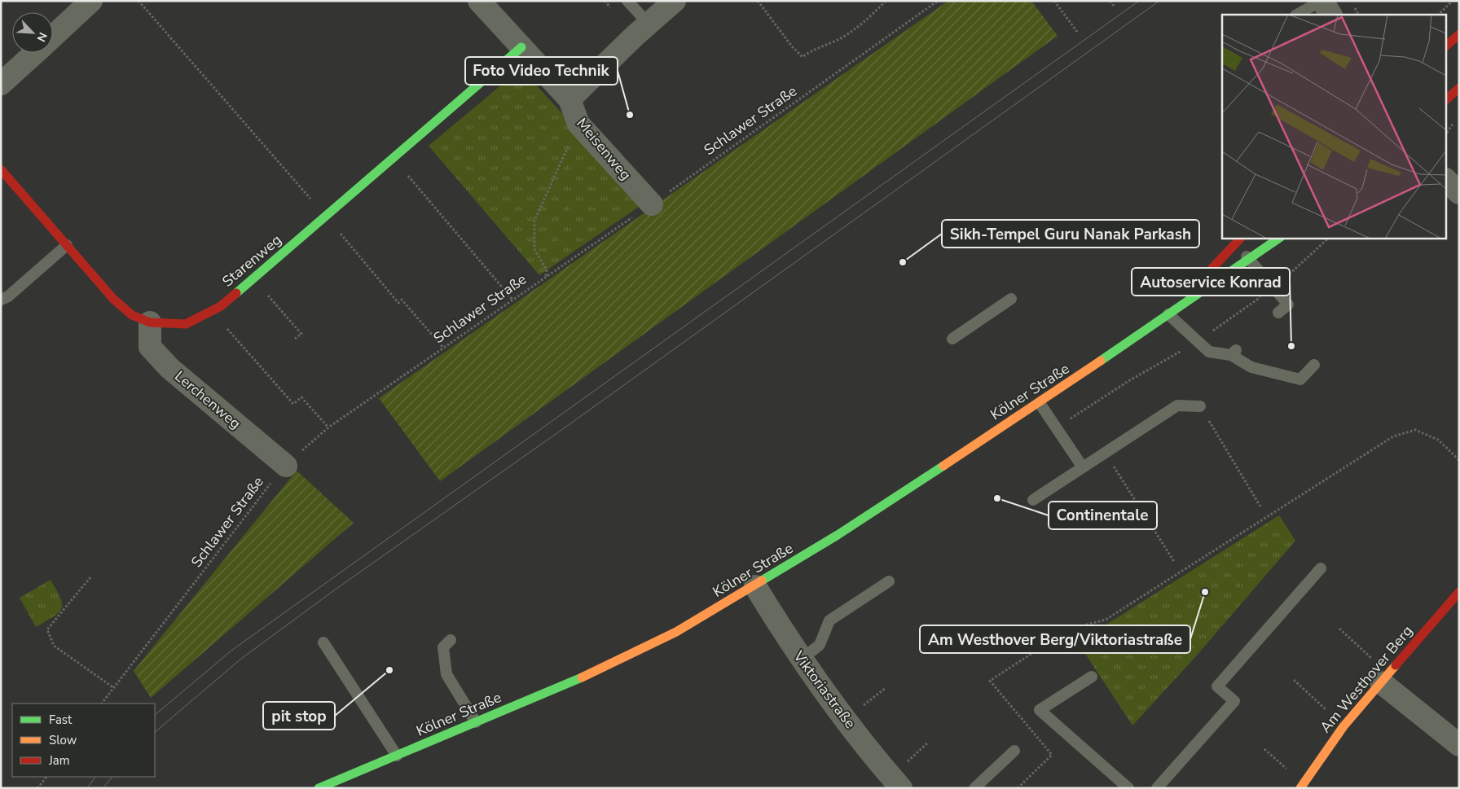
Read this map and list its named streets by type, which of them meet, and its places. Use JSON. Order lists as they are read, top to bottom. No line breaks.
{"streets":{"main road":["Starenweg","Kölner Straße","Am Westhover Berg"],"street":["Meisenweg","Lerchenweg","Viktoriastraße"],"path":["Schlawer Straße"]},"crossings":[["Schlawer Straße","Meisenweg"],["Schlawer Straße","Lerchenweg"],["Meisenweg","Starenweg"],["Starenweg","Lerchenweg"],["Kölner Straße","Viktoriastraße"]],"places":["Foto Video Technik","Sikh-Tempel Guru Nanak Parkash","Autoservice Konrad","Continentale","Am Westhover Berg/Viktoriastraße","pit stop"],"legend":["Fast","Slow","Jam"],"north":"bottom right"}
